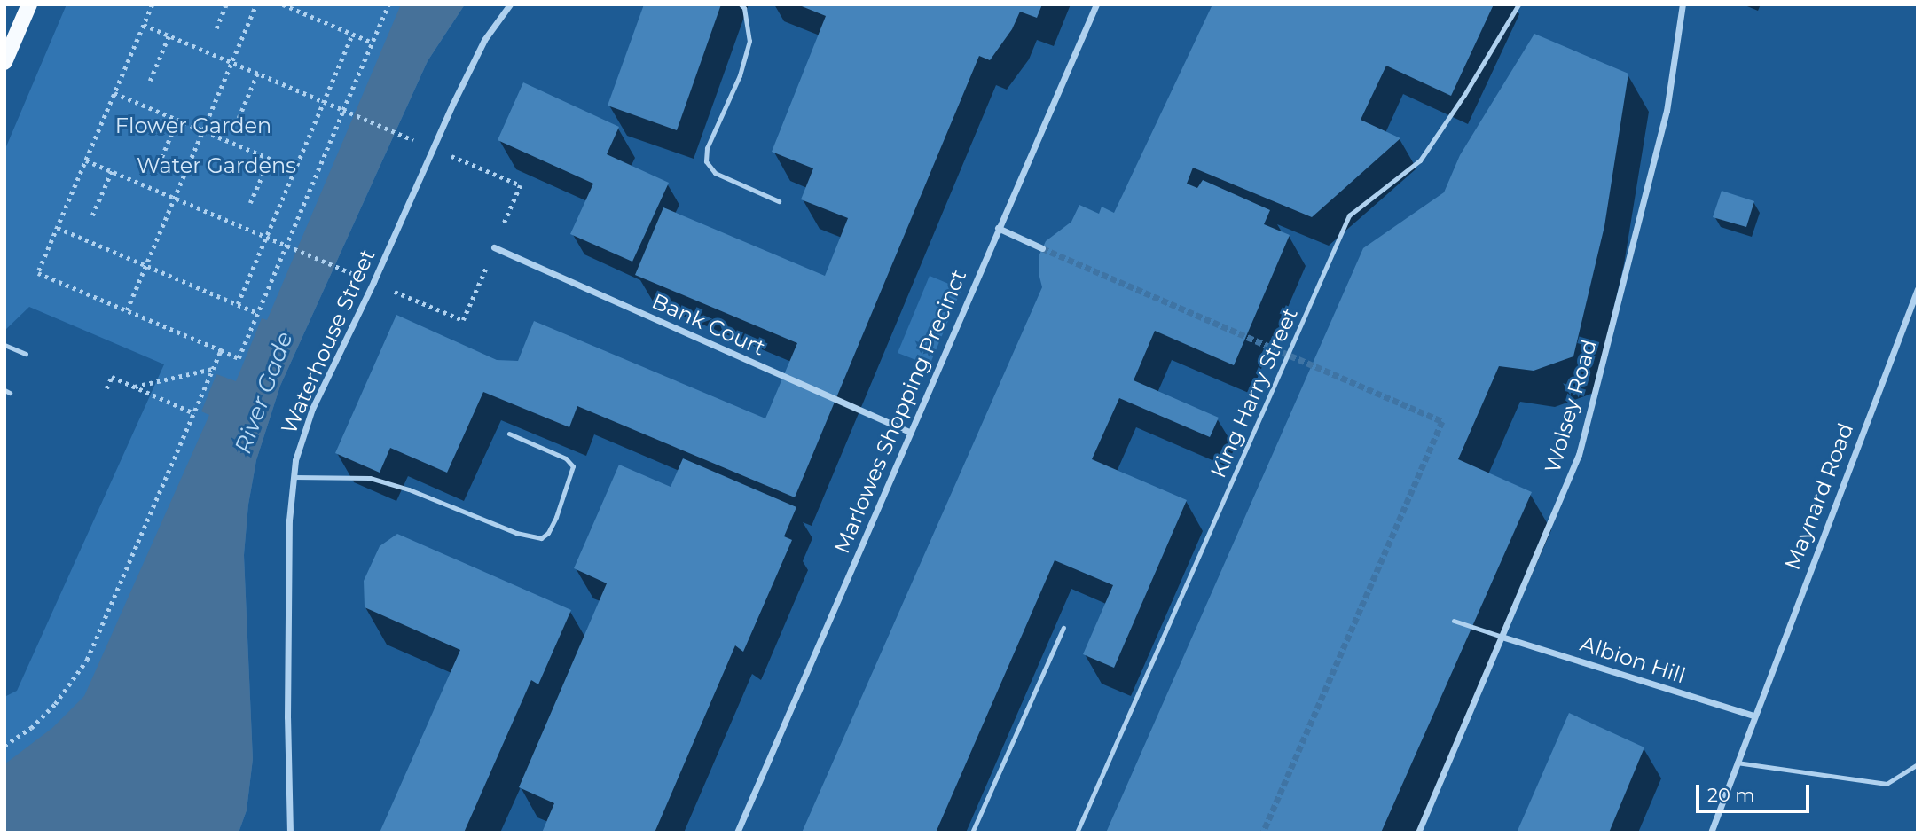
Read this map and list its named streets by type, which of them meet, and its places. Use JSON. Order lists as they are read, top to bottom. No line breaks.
{"streets":{"street":["Bank Court","Waterhouse Street","Wolsey Road","Marlowes Shopping Precinct","Maynard Road","Albion Hill"],"lane":["King Harry Street"]},"crossings":[["Bank Court","Marlowes Shopping Precinct"],["Wolsey Road","Albion Hill"],["Maynard Road","Albion Hill"]],"water":["River Gade"],"parks":["Flower Garden","Water Gardens"],"scale_bar":"20 m"}
